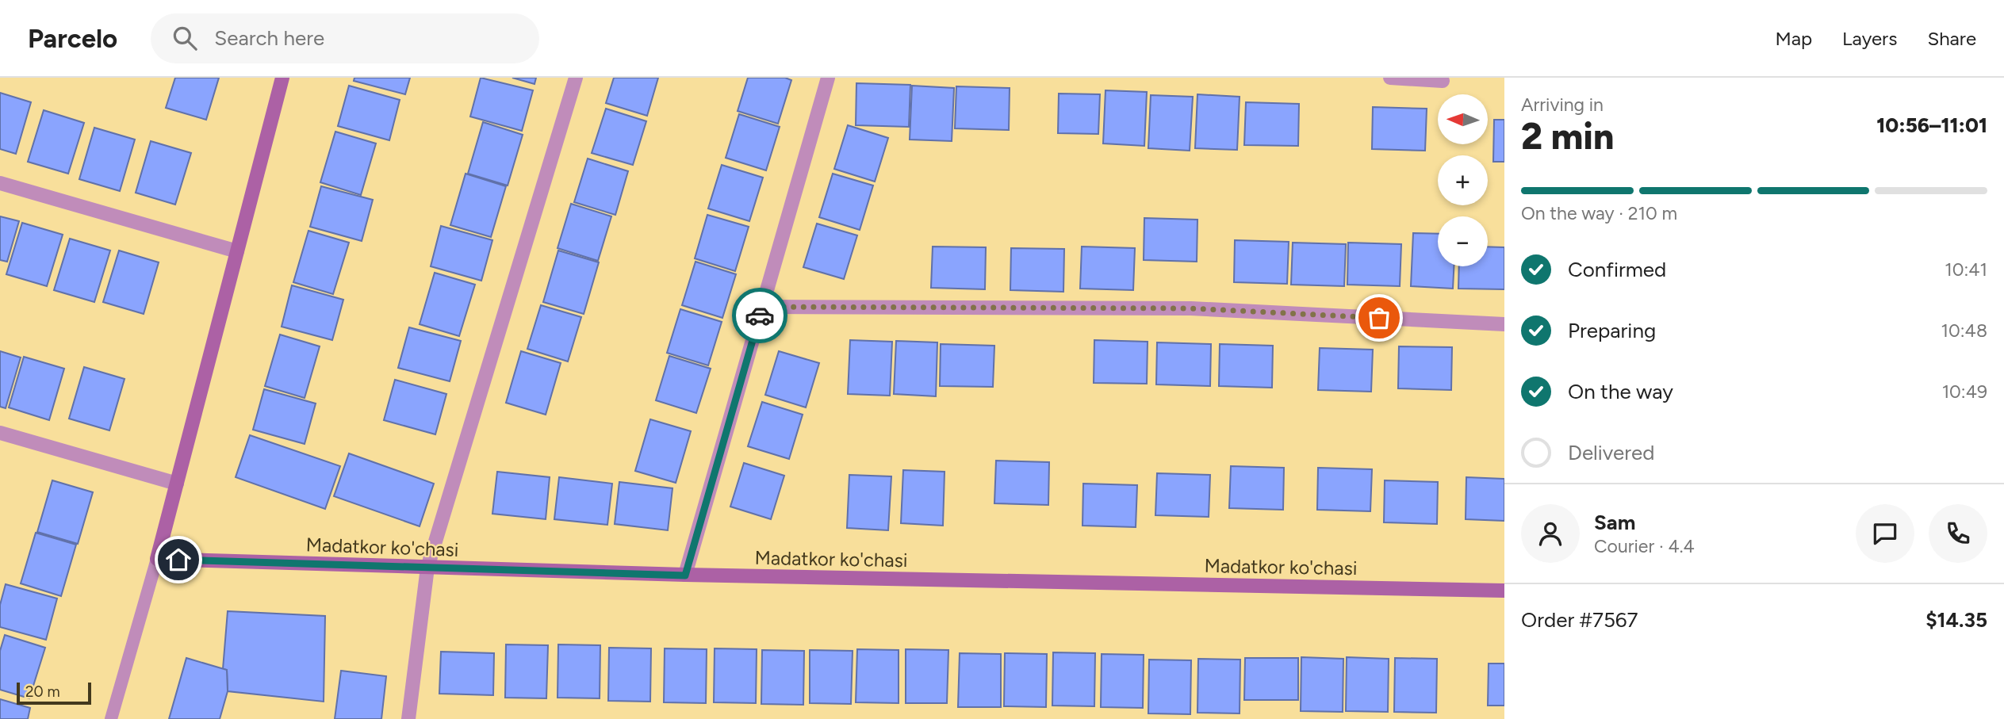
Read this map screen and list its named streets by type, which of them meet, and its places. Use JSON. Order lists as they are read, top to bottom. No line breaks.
{"streets":{"street":["Madatkor ko'chasi"]},"scale_bar":"20 m","north":"left","page":{"header":"Parcelo","search":"Search here","nav":["Map","Layers","Share"],"heading":["2 min","Arriving in","10:56–11:01"],"panel":["Sam","Courier · 4.4","Order #7567","$14.35"],"map_buttons":["+","−"],"bar":"On the way · 210 m","list":[["Confirmed","10:41"],["Preparing","10:48"],["On the way","10:49"],"Delivered"],"scale":"20 m"}}
